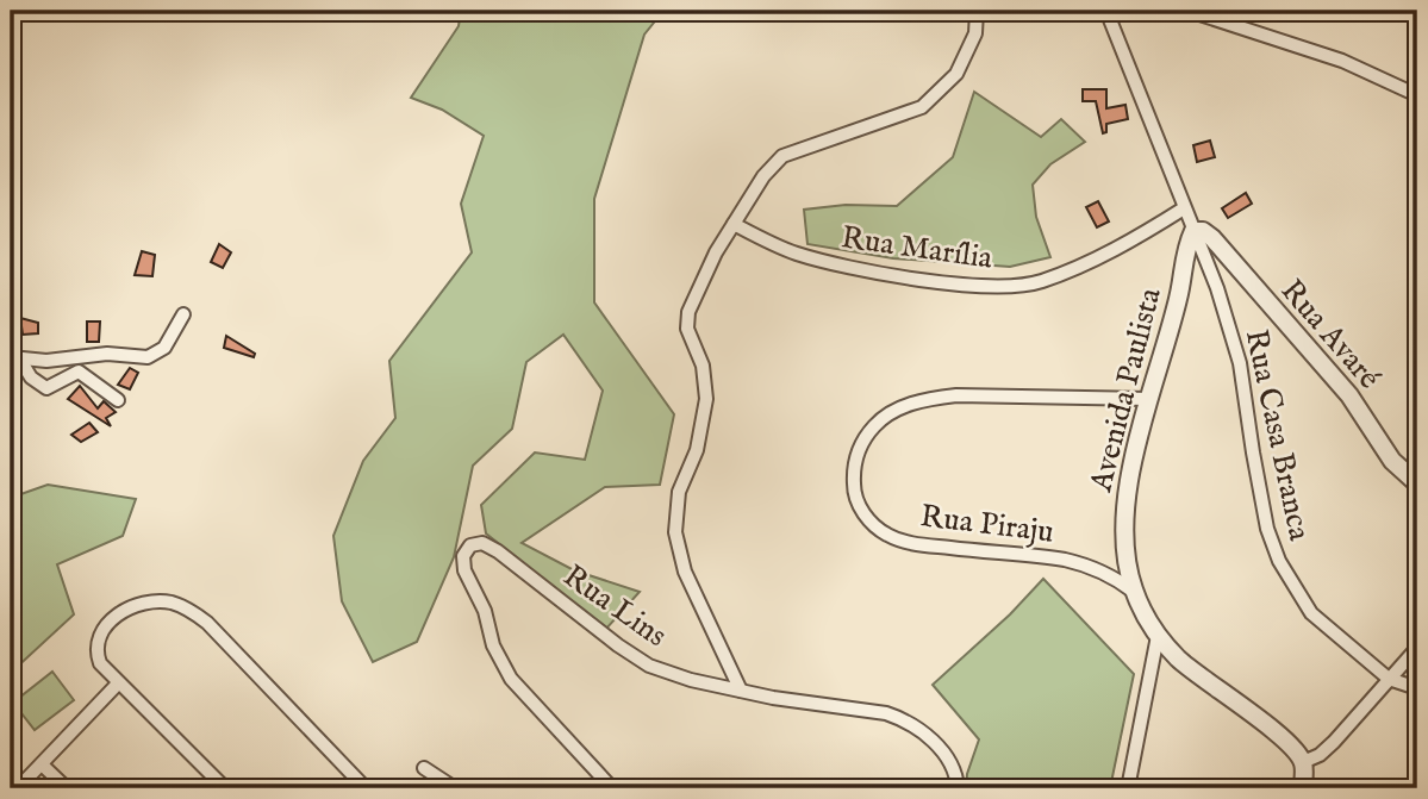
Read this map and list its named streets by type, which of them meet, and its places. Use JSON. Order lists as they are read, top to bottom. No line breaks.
{"streets":{"street":["Rua Marília","Rua Avaré","Avenida Paulista","Rua Casa Branca","Rua Piraju","Rua Lins"]},"crossings":[["Rua Marília","Rua Casa Branca"],["Rua Avaré","Avenida Paulista"],["Rua Avaré","Rua Casa Branca"],["Avenida Paulista","Rua Casa Branca"],["Avenida Paulista","Rua Piraju"]]}
